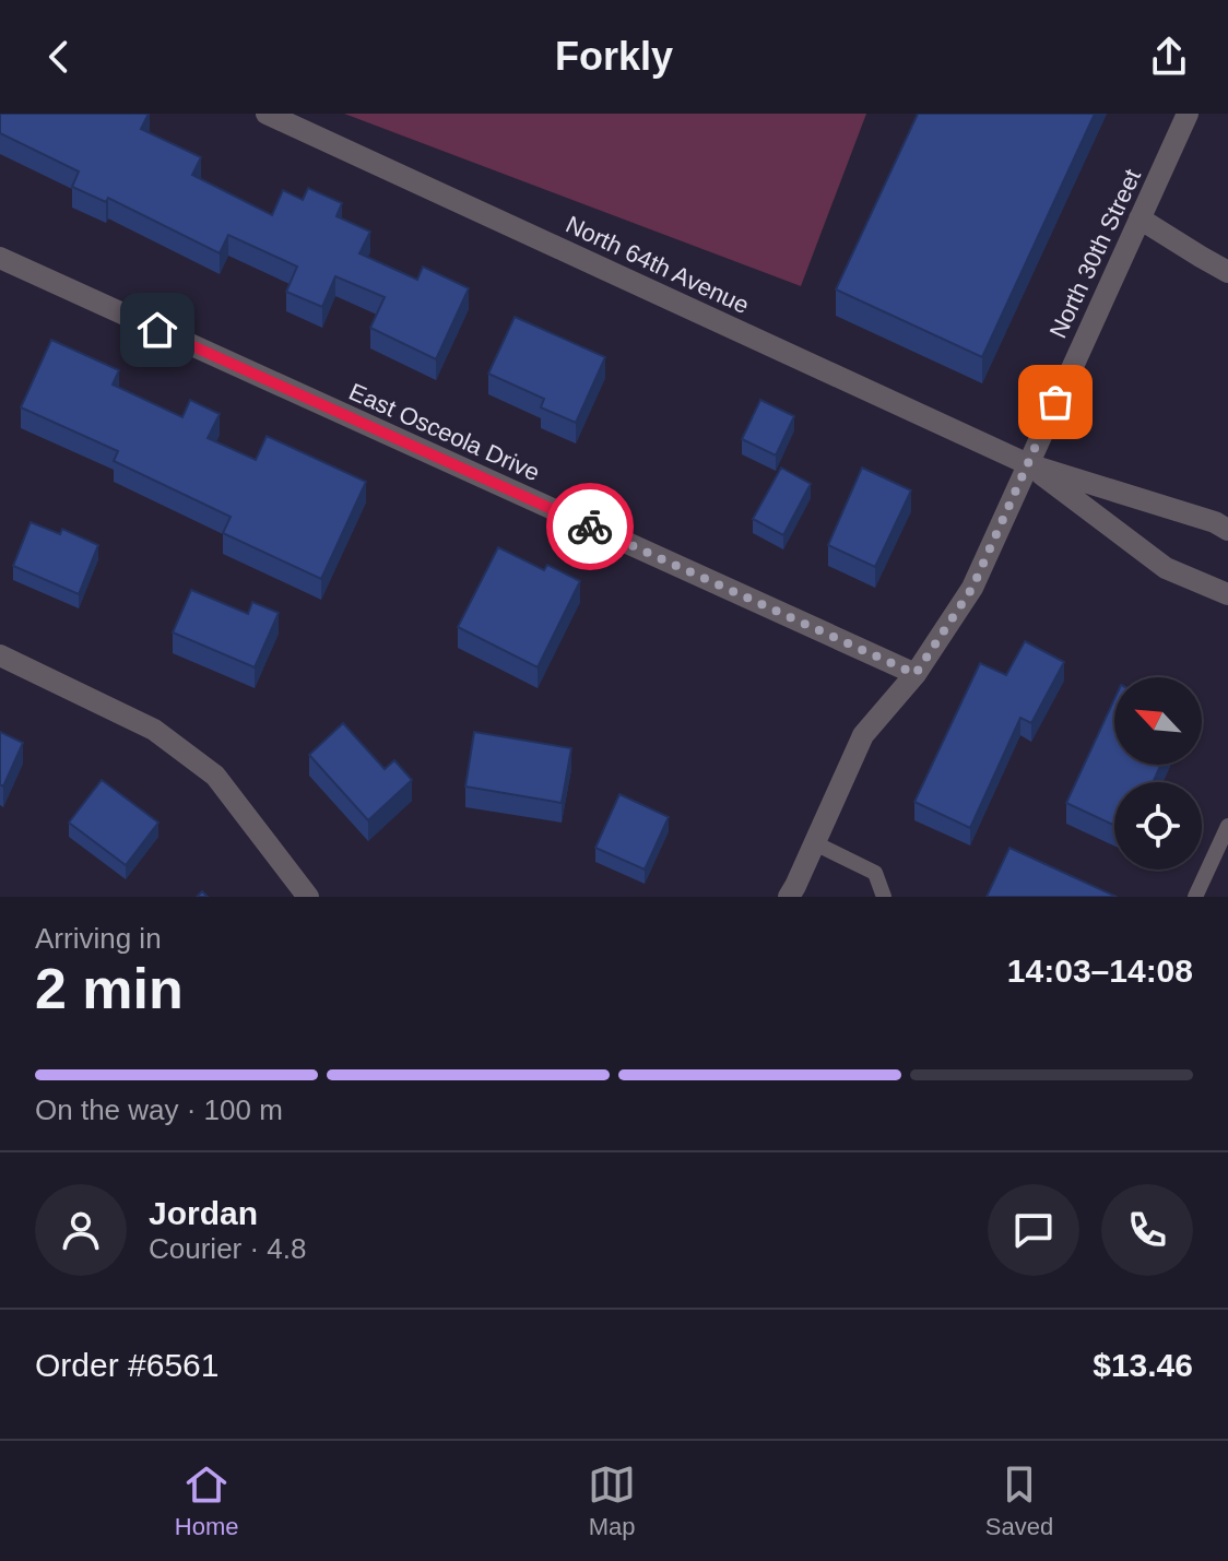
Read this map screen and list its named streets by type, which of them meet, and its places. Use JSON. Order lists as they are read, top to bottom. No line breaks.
{"streets":{"street":["North 30th Street","North 64th Avenue","East Osceola Drive"]},"crossings":[["North 30th Street","North 64th Avenue"],["North 30th Street","East Osceola Drive"]],"north":"top left","page":{"header":"Forkly","heading":["2 min","Arriving in","14:03–14:08"],"panel":["Jordan","Courier · 4.8","Order #6561","$13.46"],"bar":"On the way · 100 m","tabs":["Home","Map","Saved"]}}
